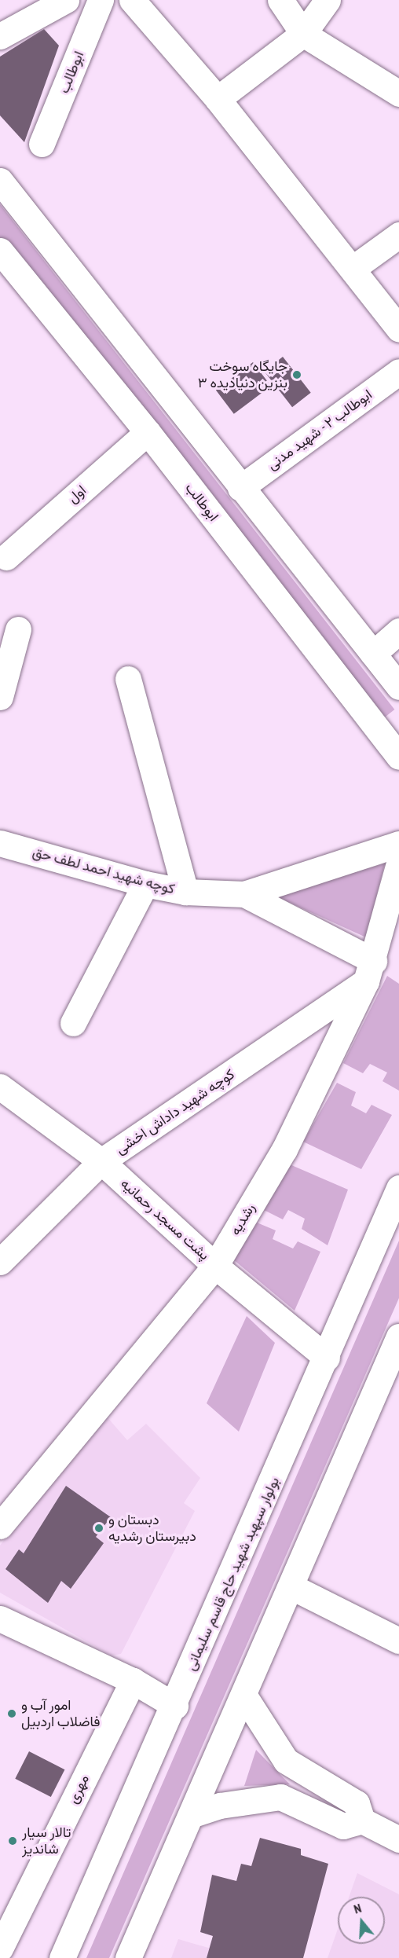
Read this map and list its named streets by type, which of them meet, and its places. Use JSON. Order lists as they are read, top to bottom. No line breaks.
{"streets":{"street":["ابوطالب","ابوطالب ۲ - شهید مدنی","اول","کوچه شهید احمد لطف حق","کوچه شهید داداش اخشی","پشت مسجد رحمانیه","رشدیه","بولوار سپهبد شهید حاج قاسم سلیمانی","مهری"]},"crossings":[["ابوطالب","اول"],["کوچه شهید داداش اخشی","پشت مسجد رحمانیه"],["کوچه شهید داداش اخشی","رشدیه"],["پشت مسجد رحمانیه","رشدیه"],["پشت مسجد رحمانیه","بولوار سپهبد شهید حاج قاسم سلیمانی"]],"places":["جایگاه سوخت بنزین دنیادیده ۳","دبستان و دبیرستان رشدیه","امور آب و فاضلاب اردبیل","تالار سیار شاندیز"],"north":"top"}
